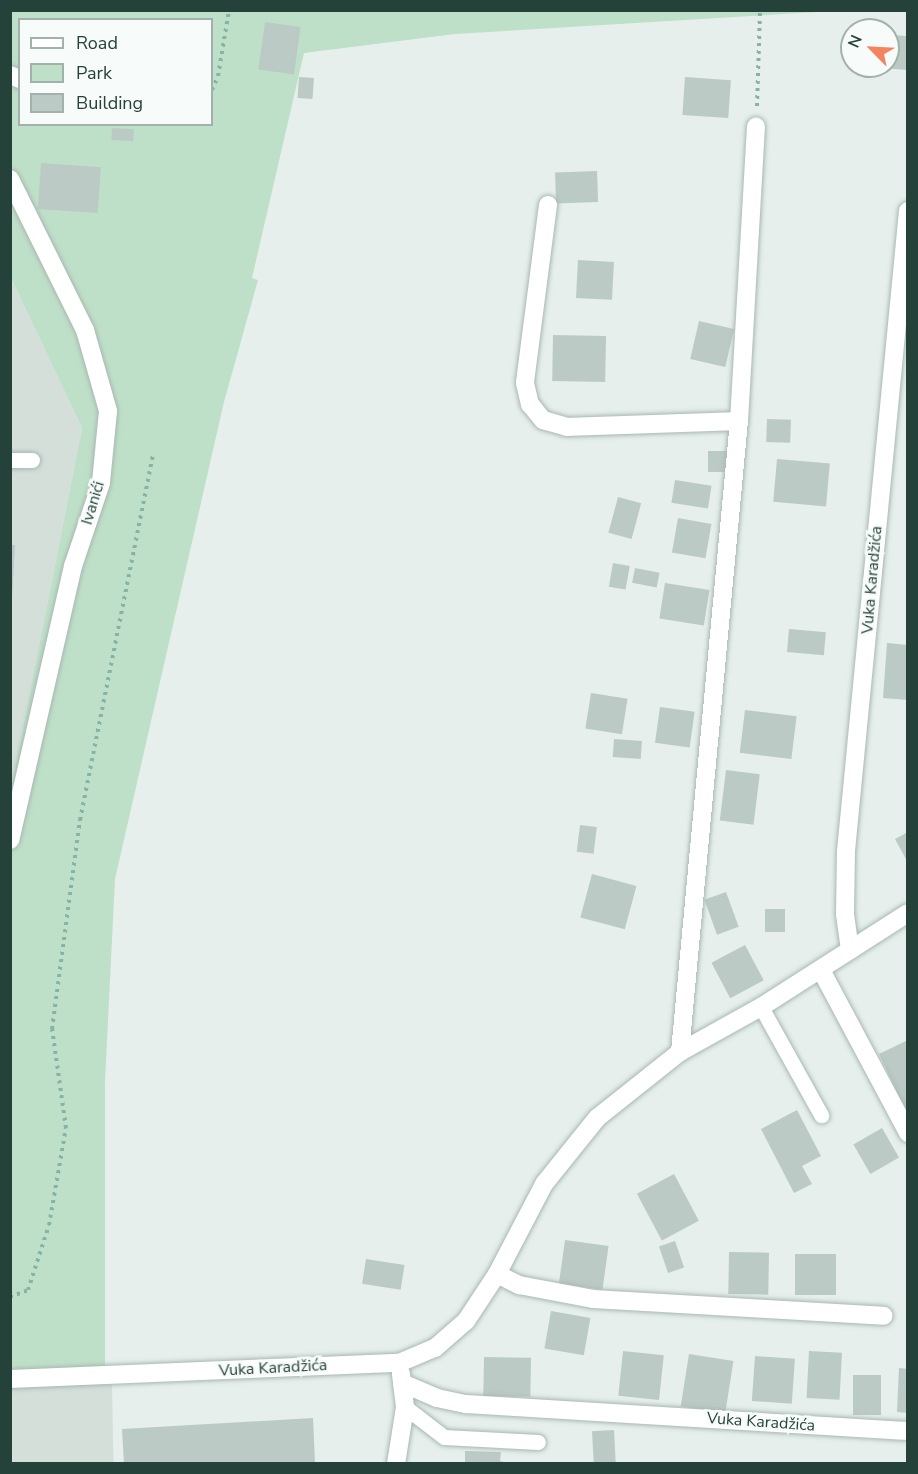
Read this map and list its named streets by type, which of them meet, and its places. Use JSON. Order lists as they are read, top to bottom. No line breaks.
{"streets":{"street":["Ivanići","Vuka Karadžića"]},"legend":["Road","Park","Building"],"north":"top left"}
